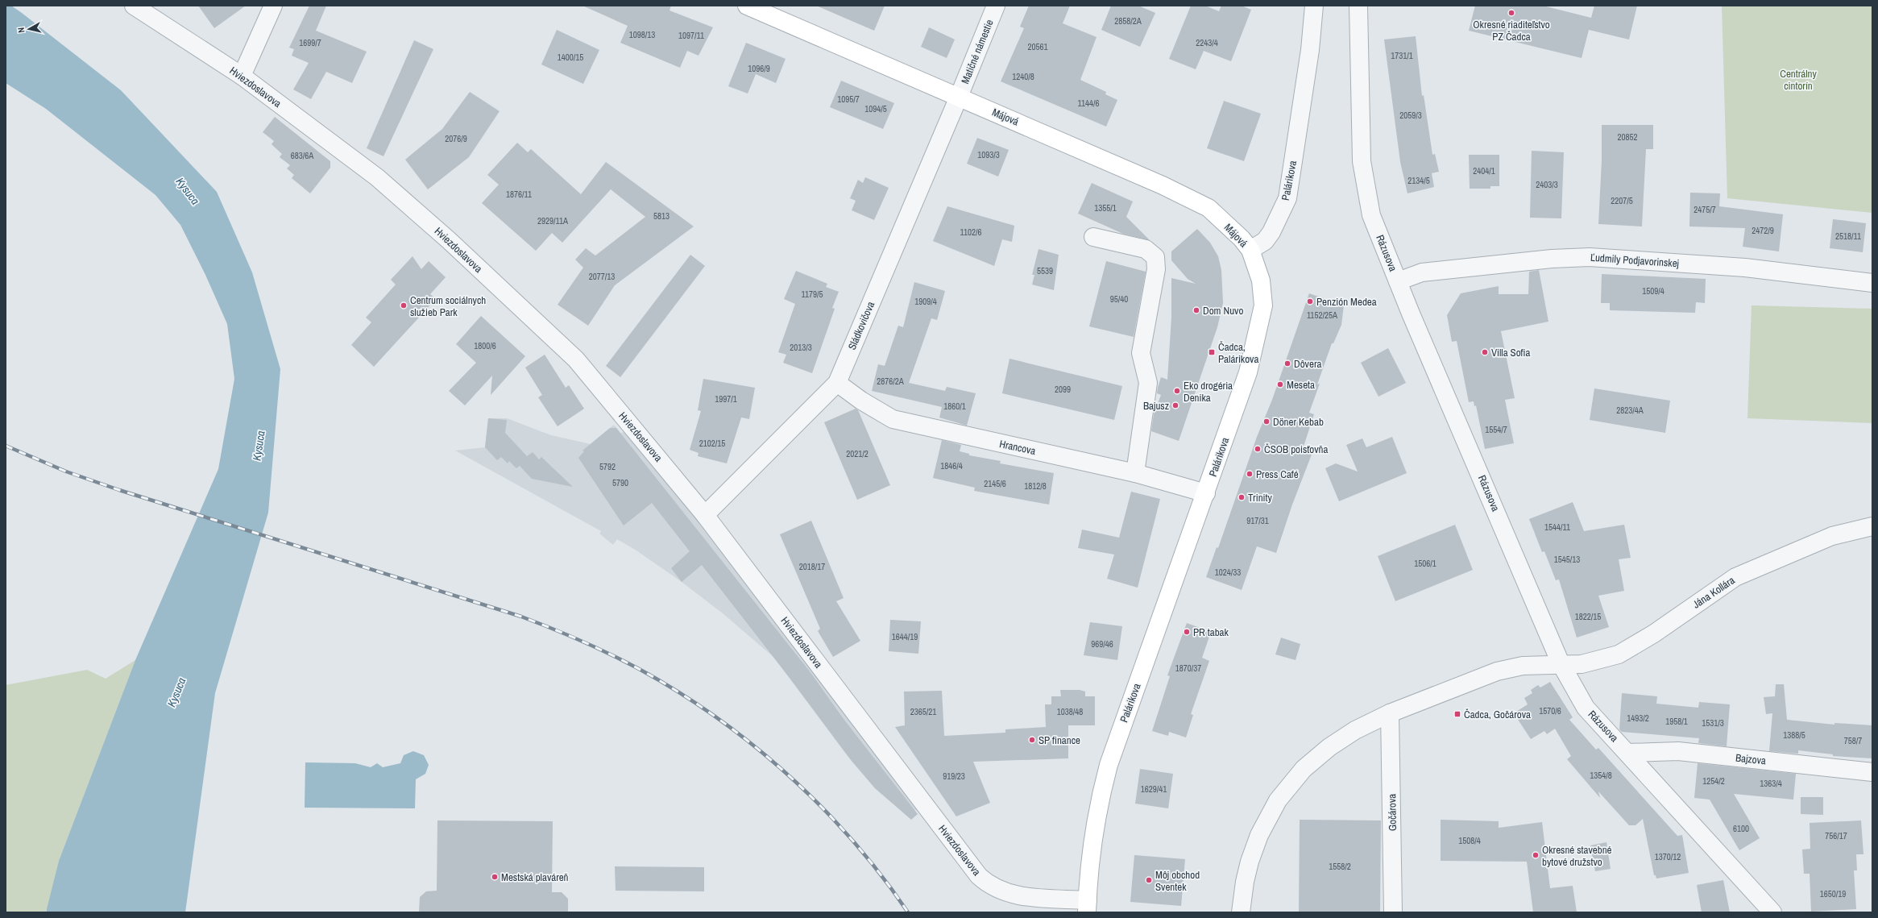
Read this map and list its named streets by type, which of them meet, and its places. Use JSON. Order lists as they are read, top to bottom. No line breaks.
{"streets":{"main road":["Májová","Palárikova"],"street":["Matičné námestie","Hviezdoslavova","Rázusova","Ľudmily Podjavorinskej","Sládkovičova","Hrancova","Jána Kollára","Bajzova","Gočárova"]},"crossings":[["Matičné námestie","Májová"],["Matičné námestie","Sládkovičova"],["Hviezdoslavova","Palárikova"],["Hviezdoslavova","Sládkovičova"],["Májová","Palárikova"],["Májová","Sládkovičova"],["Palárikova","Hrancova"],["Rázusova","Ľudmily Podjavorinskej"],["Rázusova","Jána Kollára"],["Rázusova","Bajzova"],["Sládkovičova","Hrancova"],["Jána Kollára","Gočárova"]],"water":["Kysuca"],"parks":["Centrálny cintorín"],"places":{"other":["Okresné riaditeľstvo PZ Čadca","Penzión Medea","Centrum sociálnych služieb Park","Dom Nuvo","Villa Sofia","Dôvera","Meseta","Eko drogéria Denika","Bajusz","Döner Kebab","ČSOB poisťovňa","Press Café","Trinity","PR tabak","SP finance","Okresné stavebné bytové družstvo","Mestská plaváreň","Môj obchod Sventek"],"transit":["Čadca, Palárikova","Čadca, Gočárova"]},"house_numbers":["2858/2A","1098/13","1097/11","1699/7","2243/4","20561","1731/1","1400/15","1096/9","1240/8","1095/7","1144/6","1094/5","2059/3","20852","2076/9","1093/3","683/6A","2404/1","2134/5","2403/3","1876/11","2207/5","1355/1","2475/7","5813","2929/11A","2472/9","1102/6","2518/11","5539","2077/13","1509/4","1179/5","95/40","1909/4","1152/25A","1800/6","2013/3","2876/2A","2099","1997/1","1860/1","2823/4A","1554/7","2102/15","2021/2","1846/4","5792","5790","2145/6","1812/8","917/31","1544/11","1545/13","1506/1","2018/17","1024/33","1822/15","1644/19","969/46","1870/37","1570/6","2365/21","1038/48","1493/2","1958/1","1531/3","1388/5","758/7","1354/8","919/23","1254/2","1363/4","1629/41","6100","756/17","1508/4","1370/12","1558/2","1650/19"],"north":"left"}
